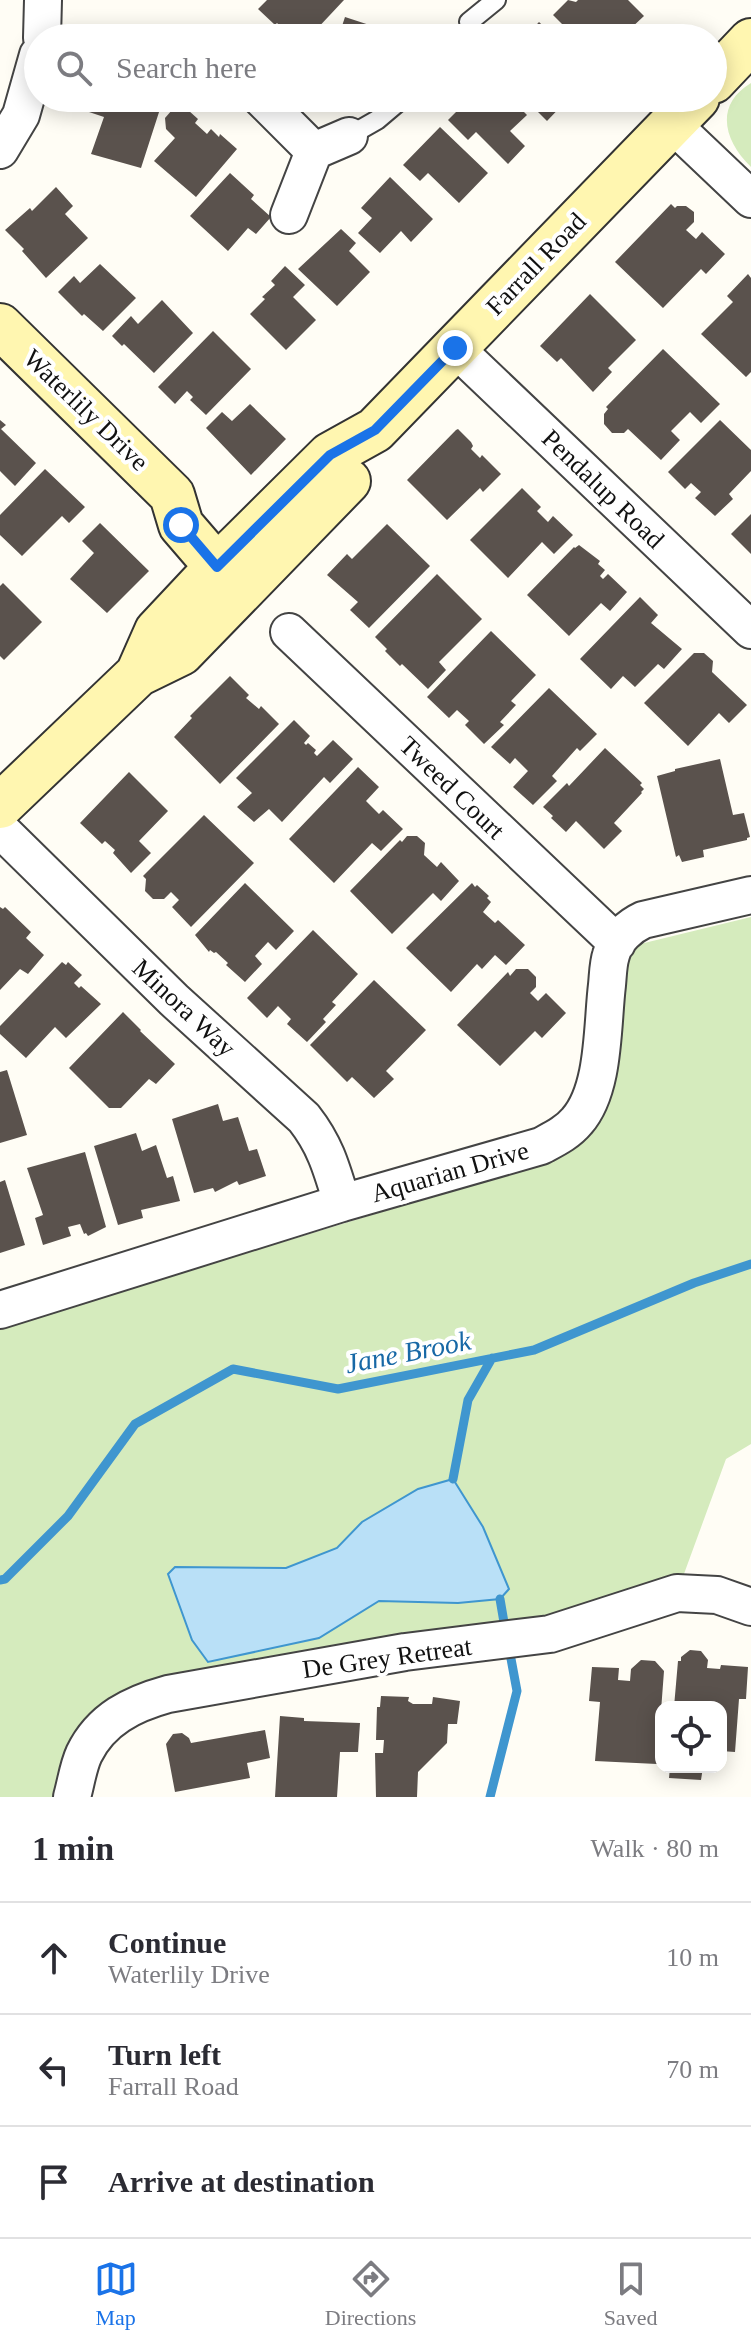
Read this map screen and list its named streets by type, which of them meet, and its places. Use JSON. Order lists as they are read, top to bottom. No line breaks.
{"streets":{"main road":["Farrall Road","Waterlily Drive"],"street":["Pendalup Road","Tweed Court","Minora Way","Aquarian Drive","De Grey Retreat"]},"crossings":[["Farrall Road","Waterlily Drive"],["Farrall Road","Pendalup Road"],["Tweed Court","Aquarian Drive"],["Minora Way","Aquarian Drive"]],"water":["Jane Brook"],"page":{"search":"Search here","heading":["1 min","Walk · 80 m"],"list":[["Continue","Waterlily Drive","10 m"],["Turn left","Farrall Road","70 m"],"Arrive at destination"],"nav":["Map","Directions","Saved"]}}
